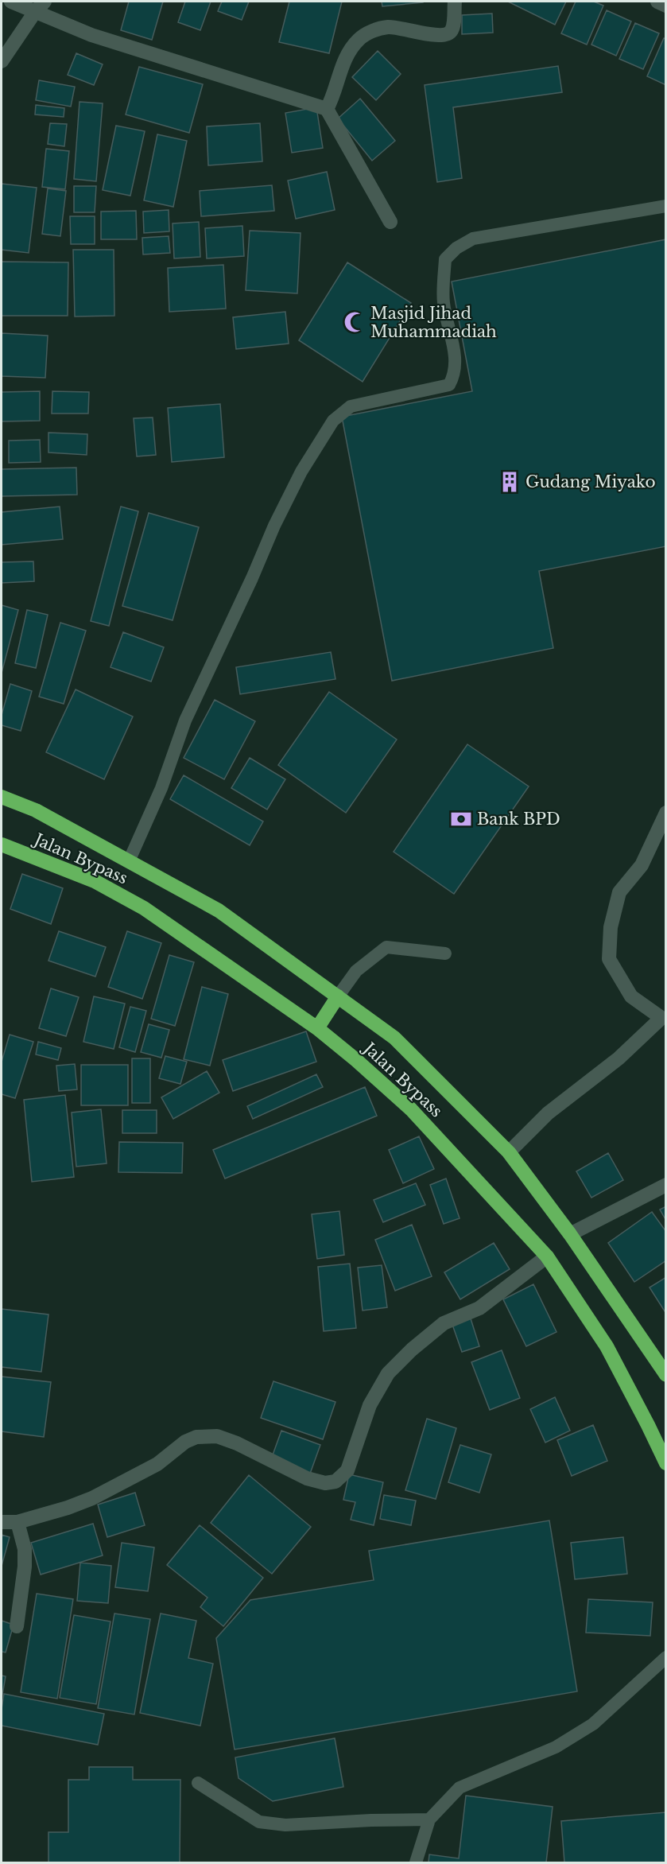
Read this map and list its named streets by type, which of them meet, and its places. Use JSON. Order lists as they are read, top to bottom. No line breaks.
{"streets":{"highway":["Jalan Bypass"]},"places":{"mosque":["Masjid Jihad Muhammadiah"],"building":["Gudang Miyako"],"bank":["Bank BPD"]}}
